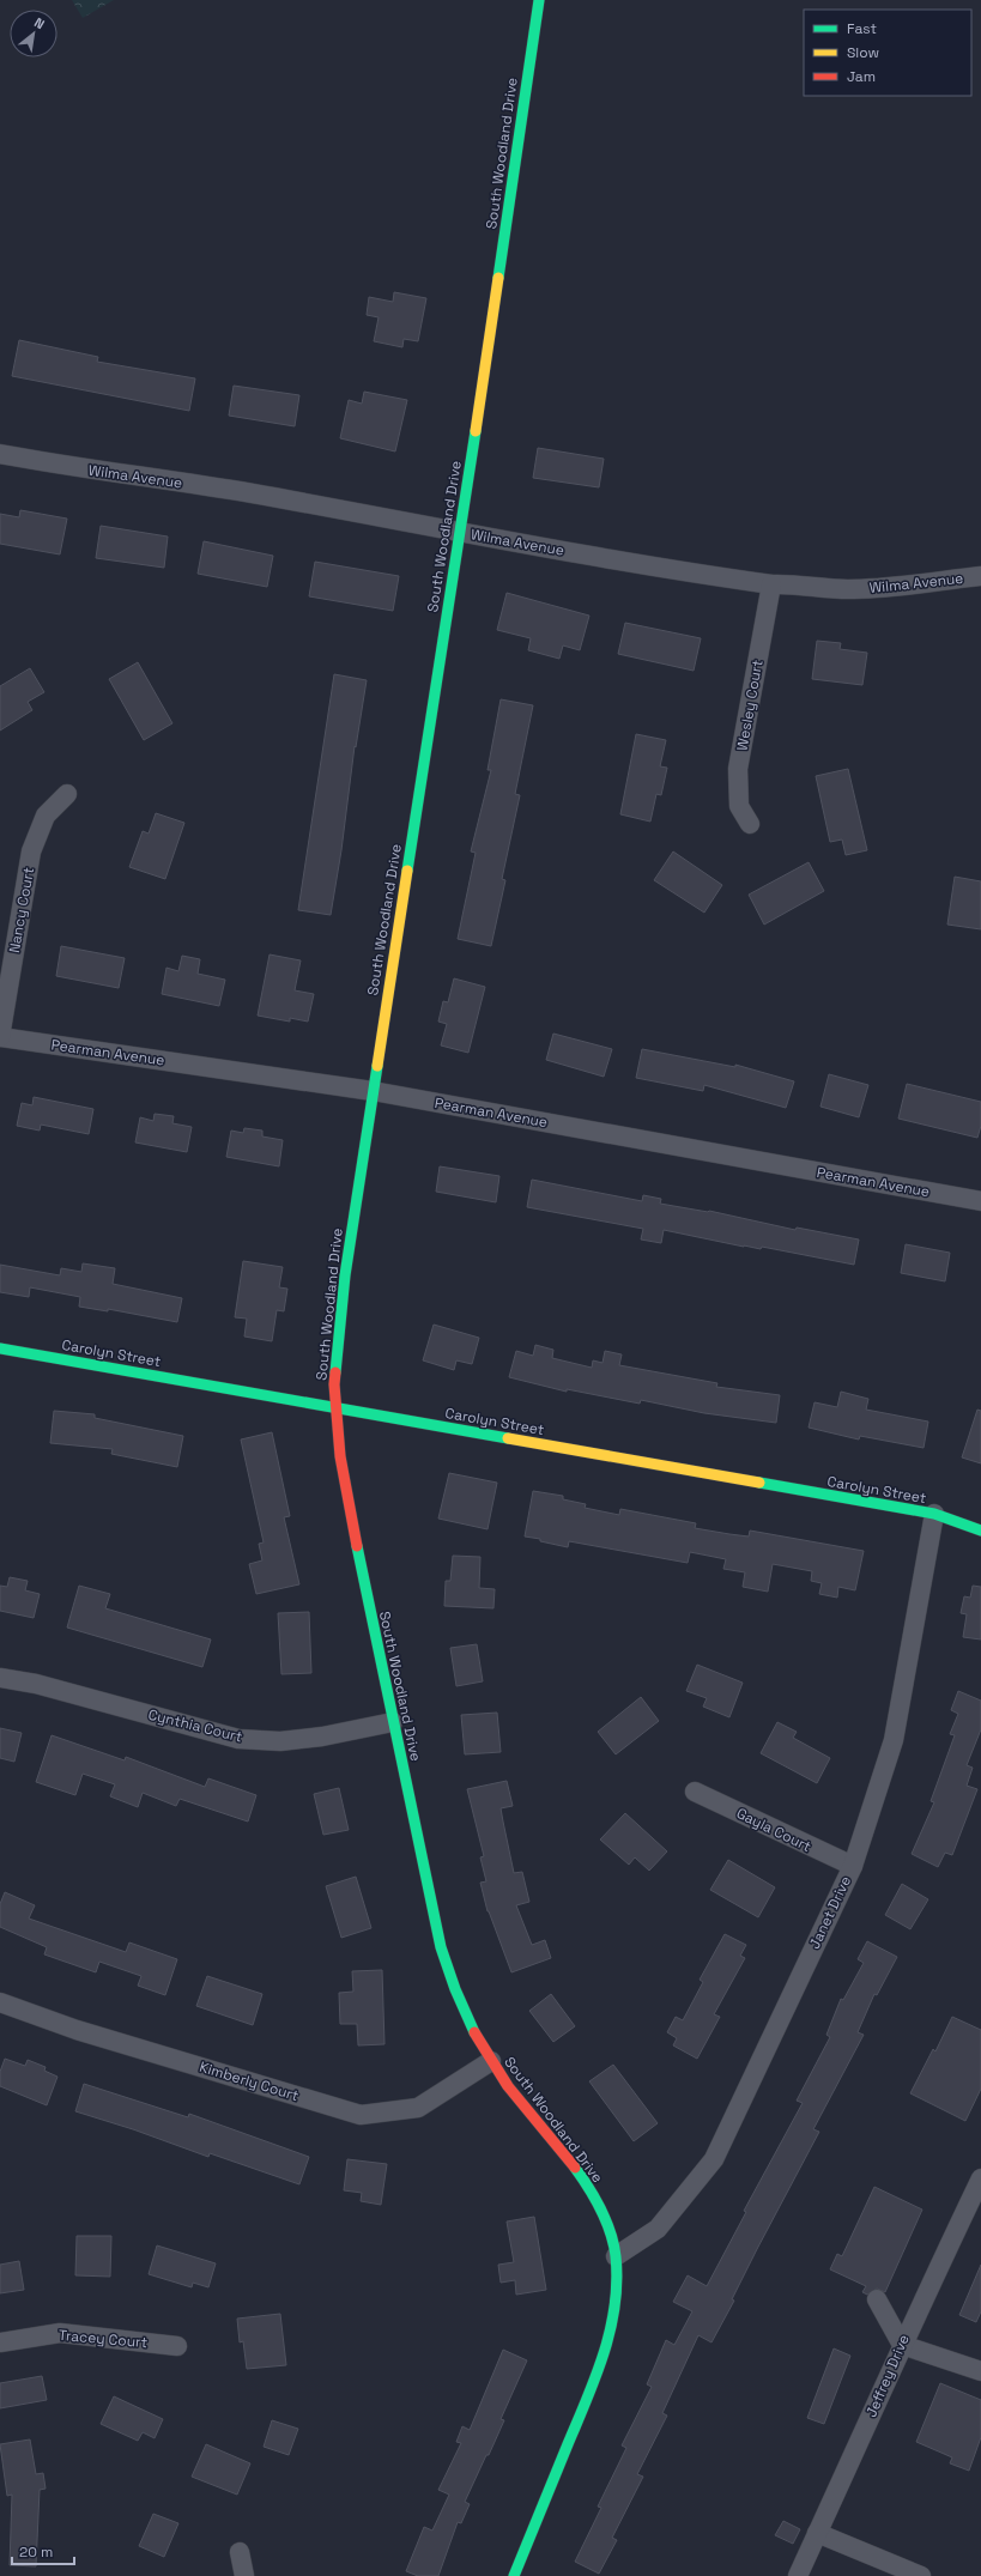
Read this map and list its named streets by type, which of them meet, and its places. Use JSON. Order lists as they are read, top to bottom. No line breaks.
{"streets":{"street":["South Woodland Drive","Wilma Avenue","Wesley Court","Nancy Court","Pearman Avenue","Carolyn Street","Cynthia Court","Gayla Court","Janet Drive","Kimberly Court","Tracey Court","Jeffrey Drive"]},"crossings":[["South Woodland Drive","Wilma Avenue"],["South Woodland Drive","Pearman Avenue"],["South Woodland Drive","Carolyn Street"],["South Woodland Drive","Cynthia Court"],["South Woodland Drive","Janet Drive"],["South Woodland Drive","Kimberly Court"],["Wilma Avenue","Wesley Court"],["Nancy Court","Pearman Avenue"],["Carolyn Street","Janet Drive"],["Gayla Court","Janet Drive"]],"legend":["Fast","Slow","Jam"],"scale_bar":"20 m","north":"top right"}
